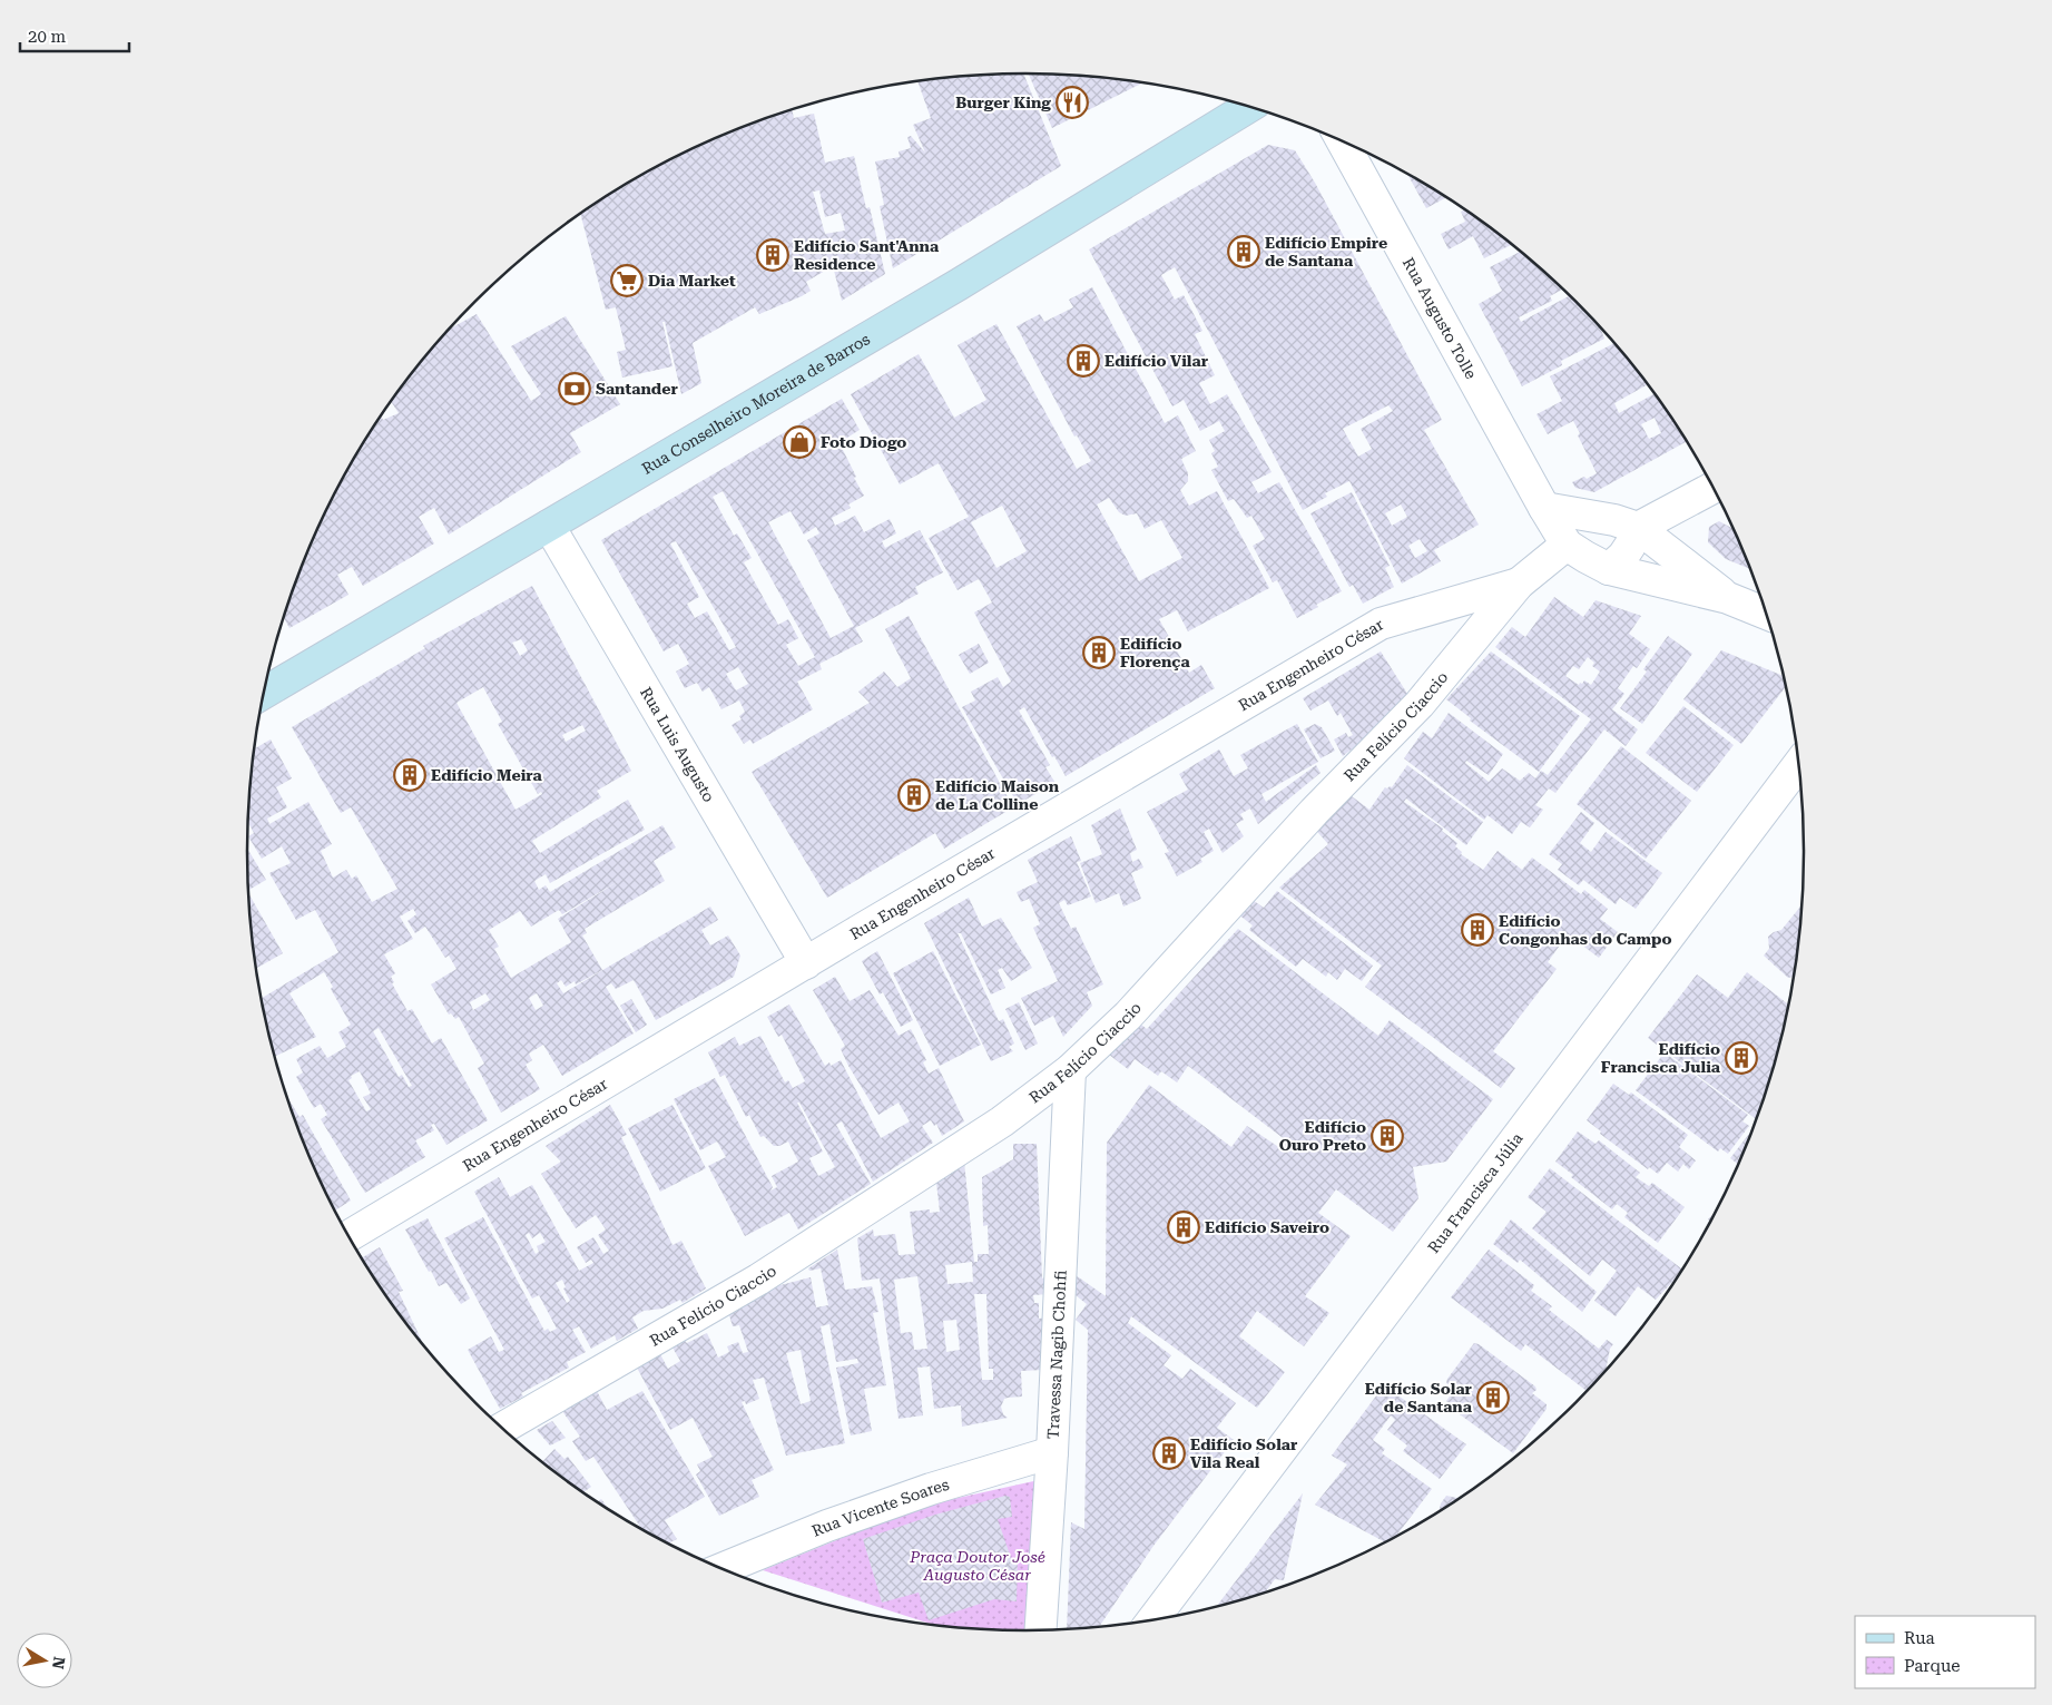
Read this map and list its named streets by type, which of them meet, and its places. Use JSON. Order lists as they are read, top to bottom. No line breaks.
{"streets":{"main road":["Rua Conselheiro Moreira de Barros"],"street":["Rua Augusto Tolle","Rua Engenheiro César","Rua Felício Ciaccio","Rua Luis Augusto","Rua Francisca Júlia","Travessa Nagib Chohfi","Rua Vicente Soares"]},"crossings":[["Rua Augusto Tolle","Rua Felício Ciaccio"],["Rua Conselheiro Moreira de Barros","Rua Luis Augusto"],["Rua Engenheiro César","Rua Felício Ciaccio"],["Rua Engenheiro César","Rua Luis Augusto"],["Rua Felício Ciaccio","Travessa Nagib Chohfi"],["Travessa Nagib Chohfi","Rua Vicente Soares"]],"parks":["Praça Doutor José Augusto César"],"places":{"restaurant":["Burger King"],"building":["Edifício Empire de Santana","Edifício Sant'Anna Residence","Edifício Vilar","Edifício Florença","Edifício Meira","Edifício Maison de La Colline","Edifício Congonhas do Campo","Edifício Francisca Julia","Edifício Ouro Preto","Edifício Saveiro","Edifício Solar de Santana","Edifício Solar Vila Real"],"supermarket":["Dia Market"],"bank":["Santander"],"shop":["Foto Diogo"]},"legend":["Rua","Parque"],"scale_bar":"20 m","north":"right"}
